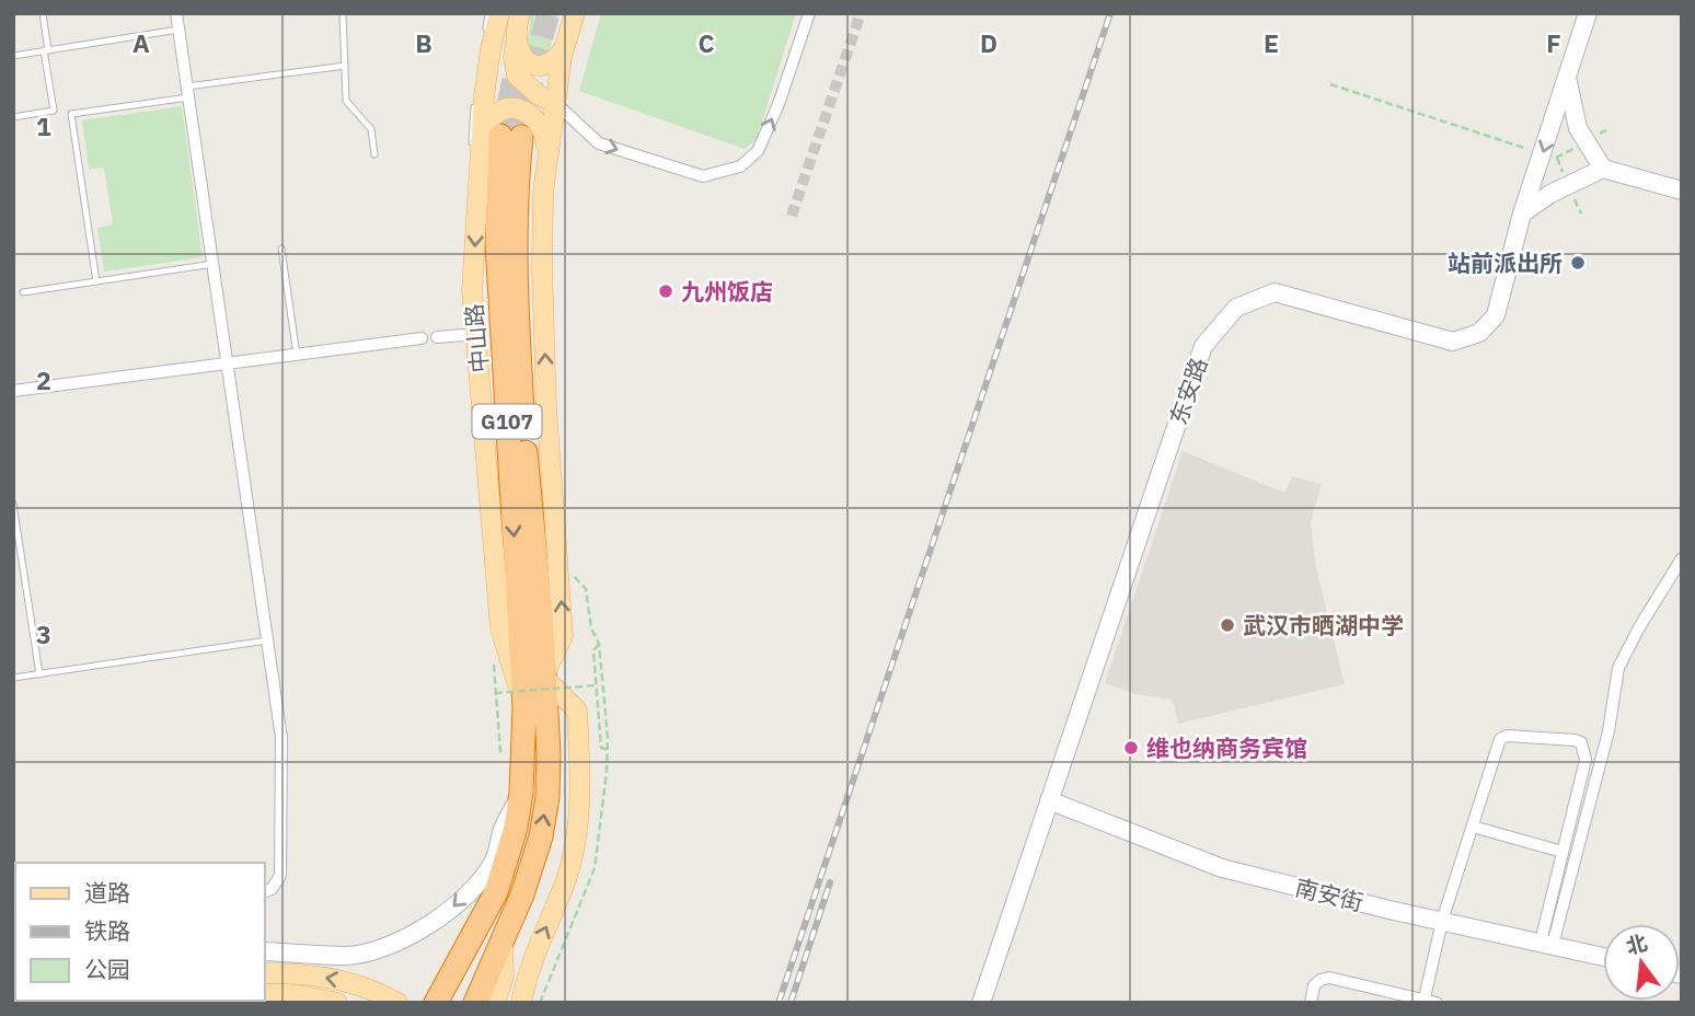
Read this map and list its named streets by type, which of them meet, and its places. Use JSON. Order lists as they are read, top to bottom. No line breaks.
{"streets":{"highway":["G107"],"main road":["中山路"],"street":["东安路","南安街"]},"crossings":[["中山路","G107"],["东安路","南安街"]],"places":["站前派出所","九州饭店","武汉市晒湖中学","维也纳商务宾馆"],"legend":["道路","铁路","公园"],"north":"top","grid":{"columns":["A","B","C","D","E","F"],"rows":["1","2","3"]}}
